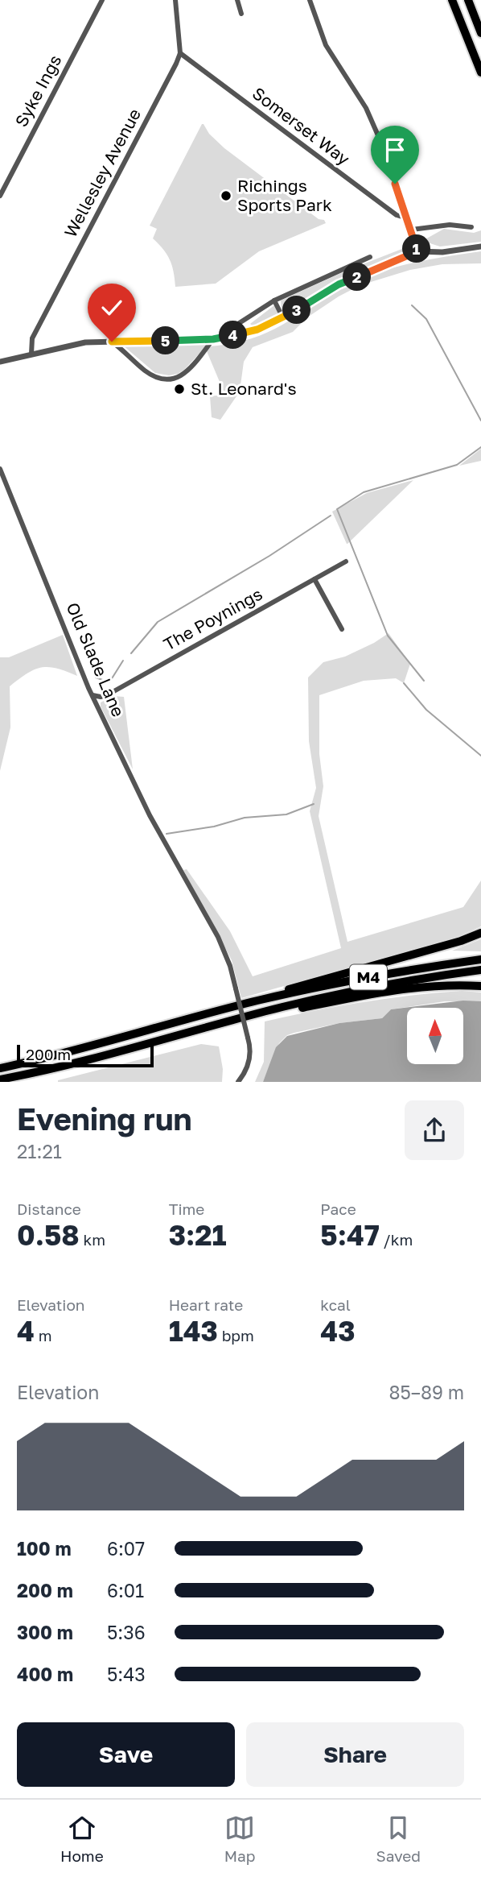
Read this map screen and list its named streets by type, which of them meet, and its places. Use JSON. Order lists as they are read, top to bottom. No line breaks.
{"streets":{"highway":["M4"],"street":["Syke Ings","Somerset Way","Wellesley Avenue","The Poynings","Old Slade Lane"]},"crossings":[["Somerset Way","Wellesley Avenue"],["The Poynings","Old Slade Lane"]],"places":["Richings Sports Park","St. Leonard's"],"scale_bar":"200 m","north":"top","page":{"pins":["1","2","3","4","5"],"scale":"200 m","heading":["Evening run","21:21"],"stats":[["Distance","0.58 km"],["Time","3:21"],["Pace","5:47 /km"],["Elevation","4 m"],["Heart rate","143 bpm"],["kcal","43"]],"chart":["Elevation","85–89 m"],"list":[{"name":"100 m","note":"6:07"},{"name":"200 m","note":"6:01"},{"name":"300 m","note":"5:36"},{"name":"400 m","note":"5:43"}],"buttons":["Save","Share"],"tabs":["Home","Map","Saved"]}}
